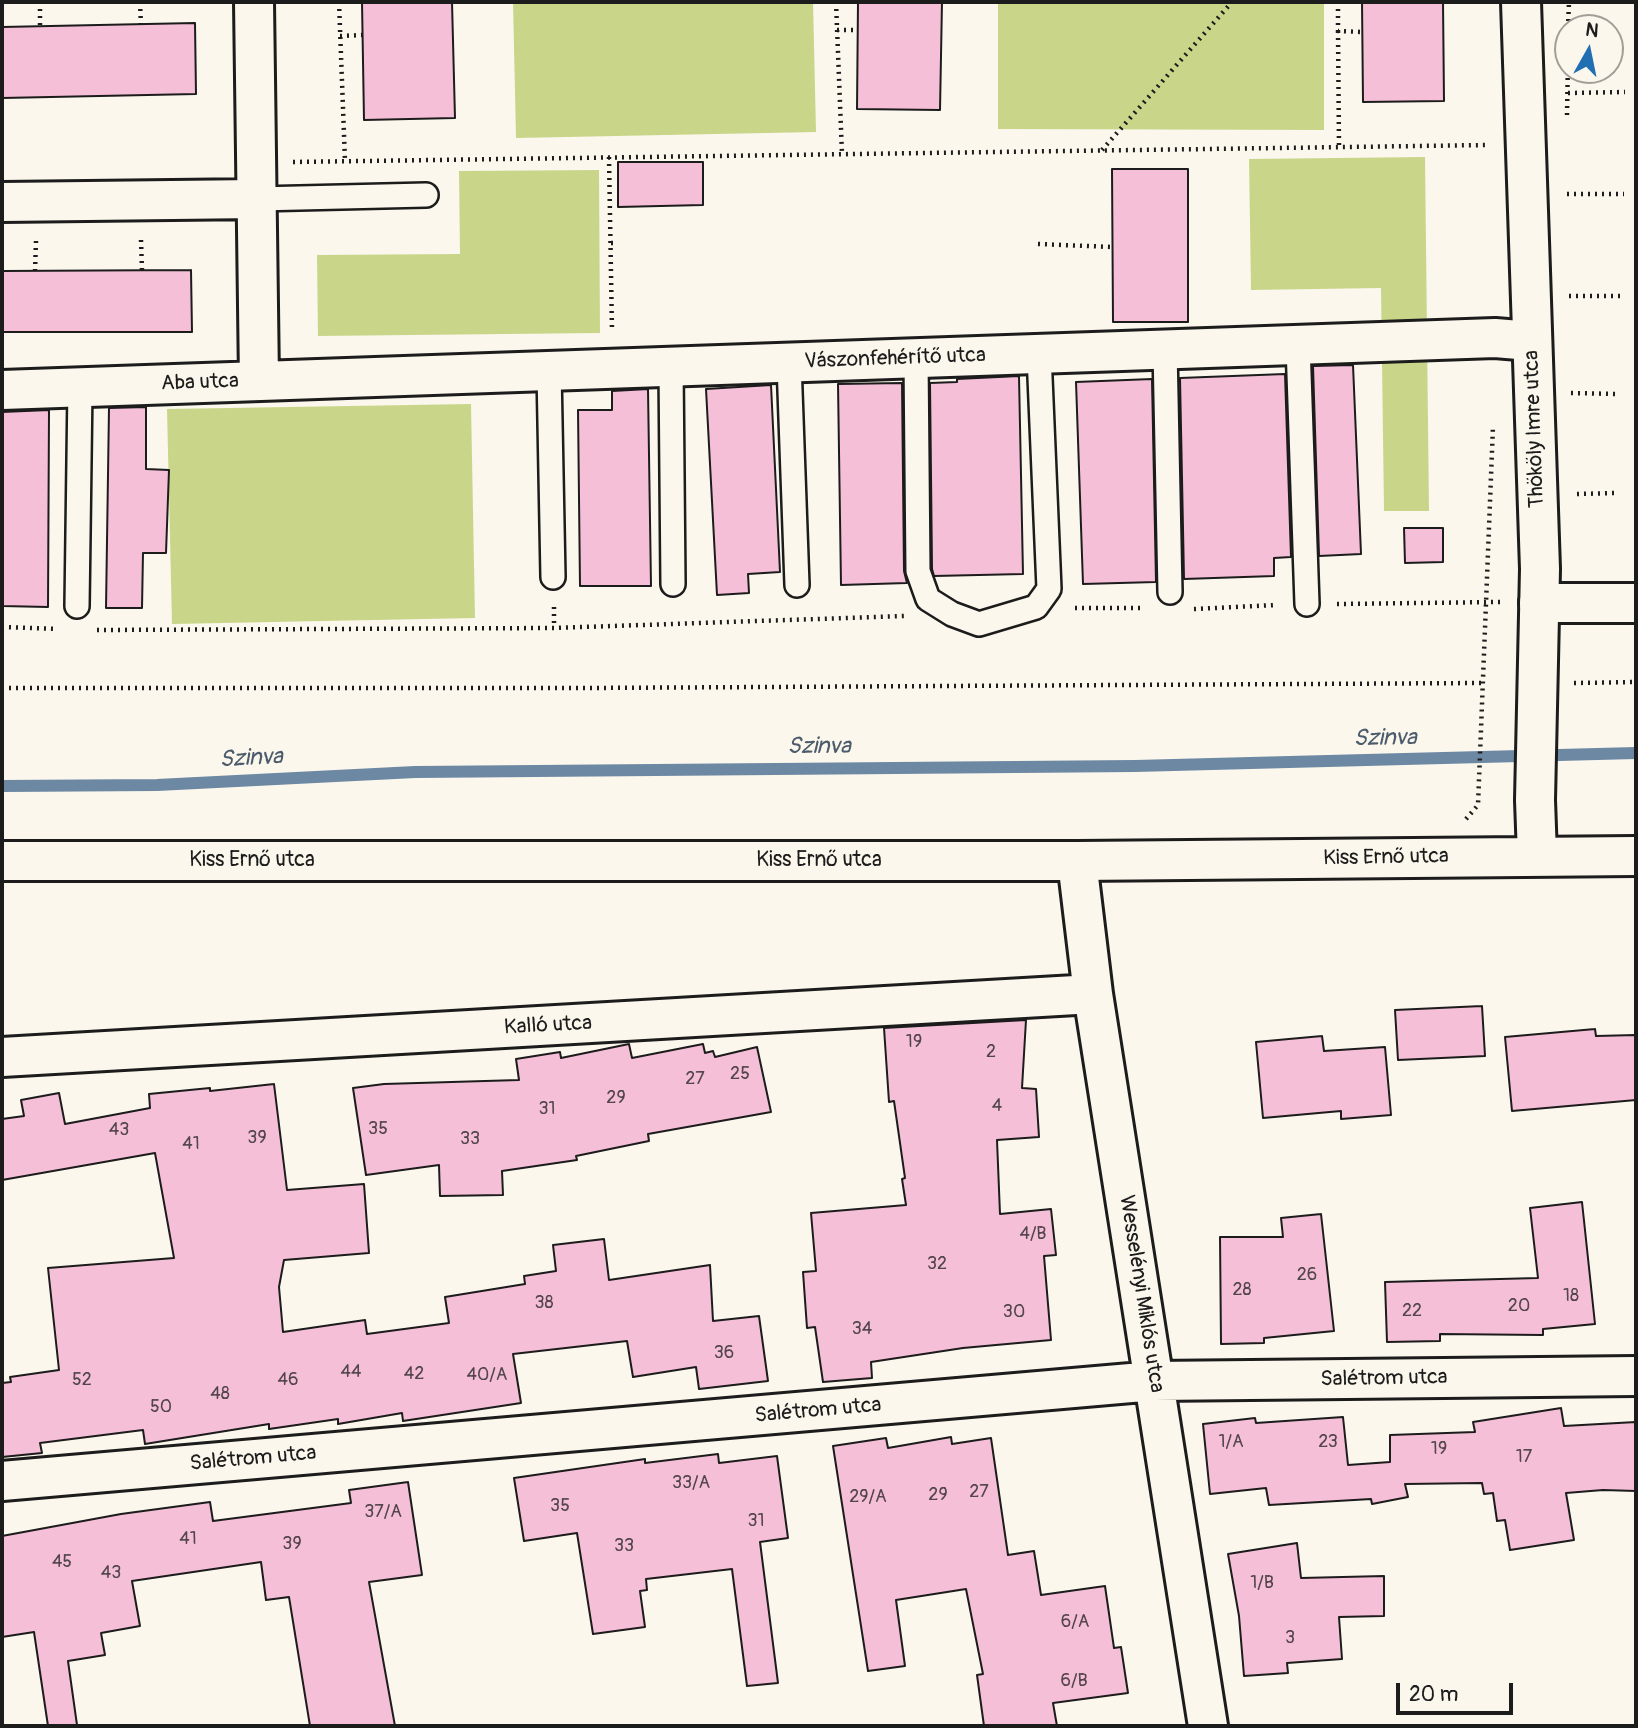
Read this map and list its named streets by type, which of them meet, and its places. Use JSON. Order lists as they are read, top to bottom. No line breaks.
{"streets":{"street":["Vászonfehérítő utca","Aba utca","Thököly Imre utca","Kiss Ernő utca","Kalló utca","Wesselényi Miklós utca","Salétrom utca"]},"crossings":[["Vászonfehérítő utca","Aba utca"],["Vászonfehérítő utca","Thököly Imre utca"],["Thököly Imre utca","Kiss Ernő utca"],["Kiss Ernő utca","Wesselényi Miklós utca"],["Kalló utca","Wesselényi Miklós utca"],["Wesselényi Miklós utca","Salétrom utca"]],"water":["Szinva"],"house_numbers":["19","2","25","27","29","4","31","35","43","39","33","41","4/B","32","26","28","18","38","20","22","30","34","36","44","42","40/A","52","46","48","50","1/A","23","19","17","33/A","27","29","29/A","35","37/A","31","41","39","33","45","43","1/B","6/A","3","6/B"],"scale_bar":"20 m","north":"top"}
